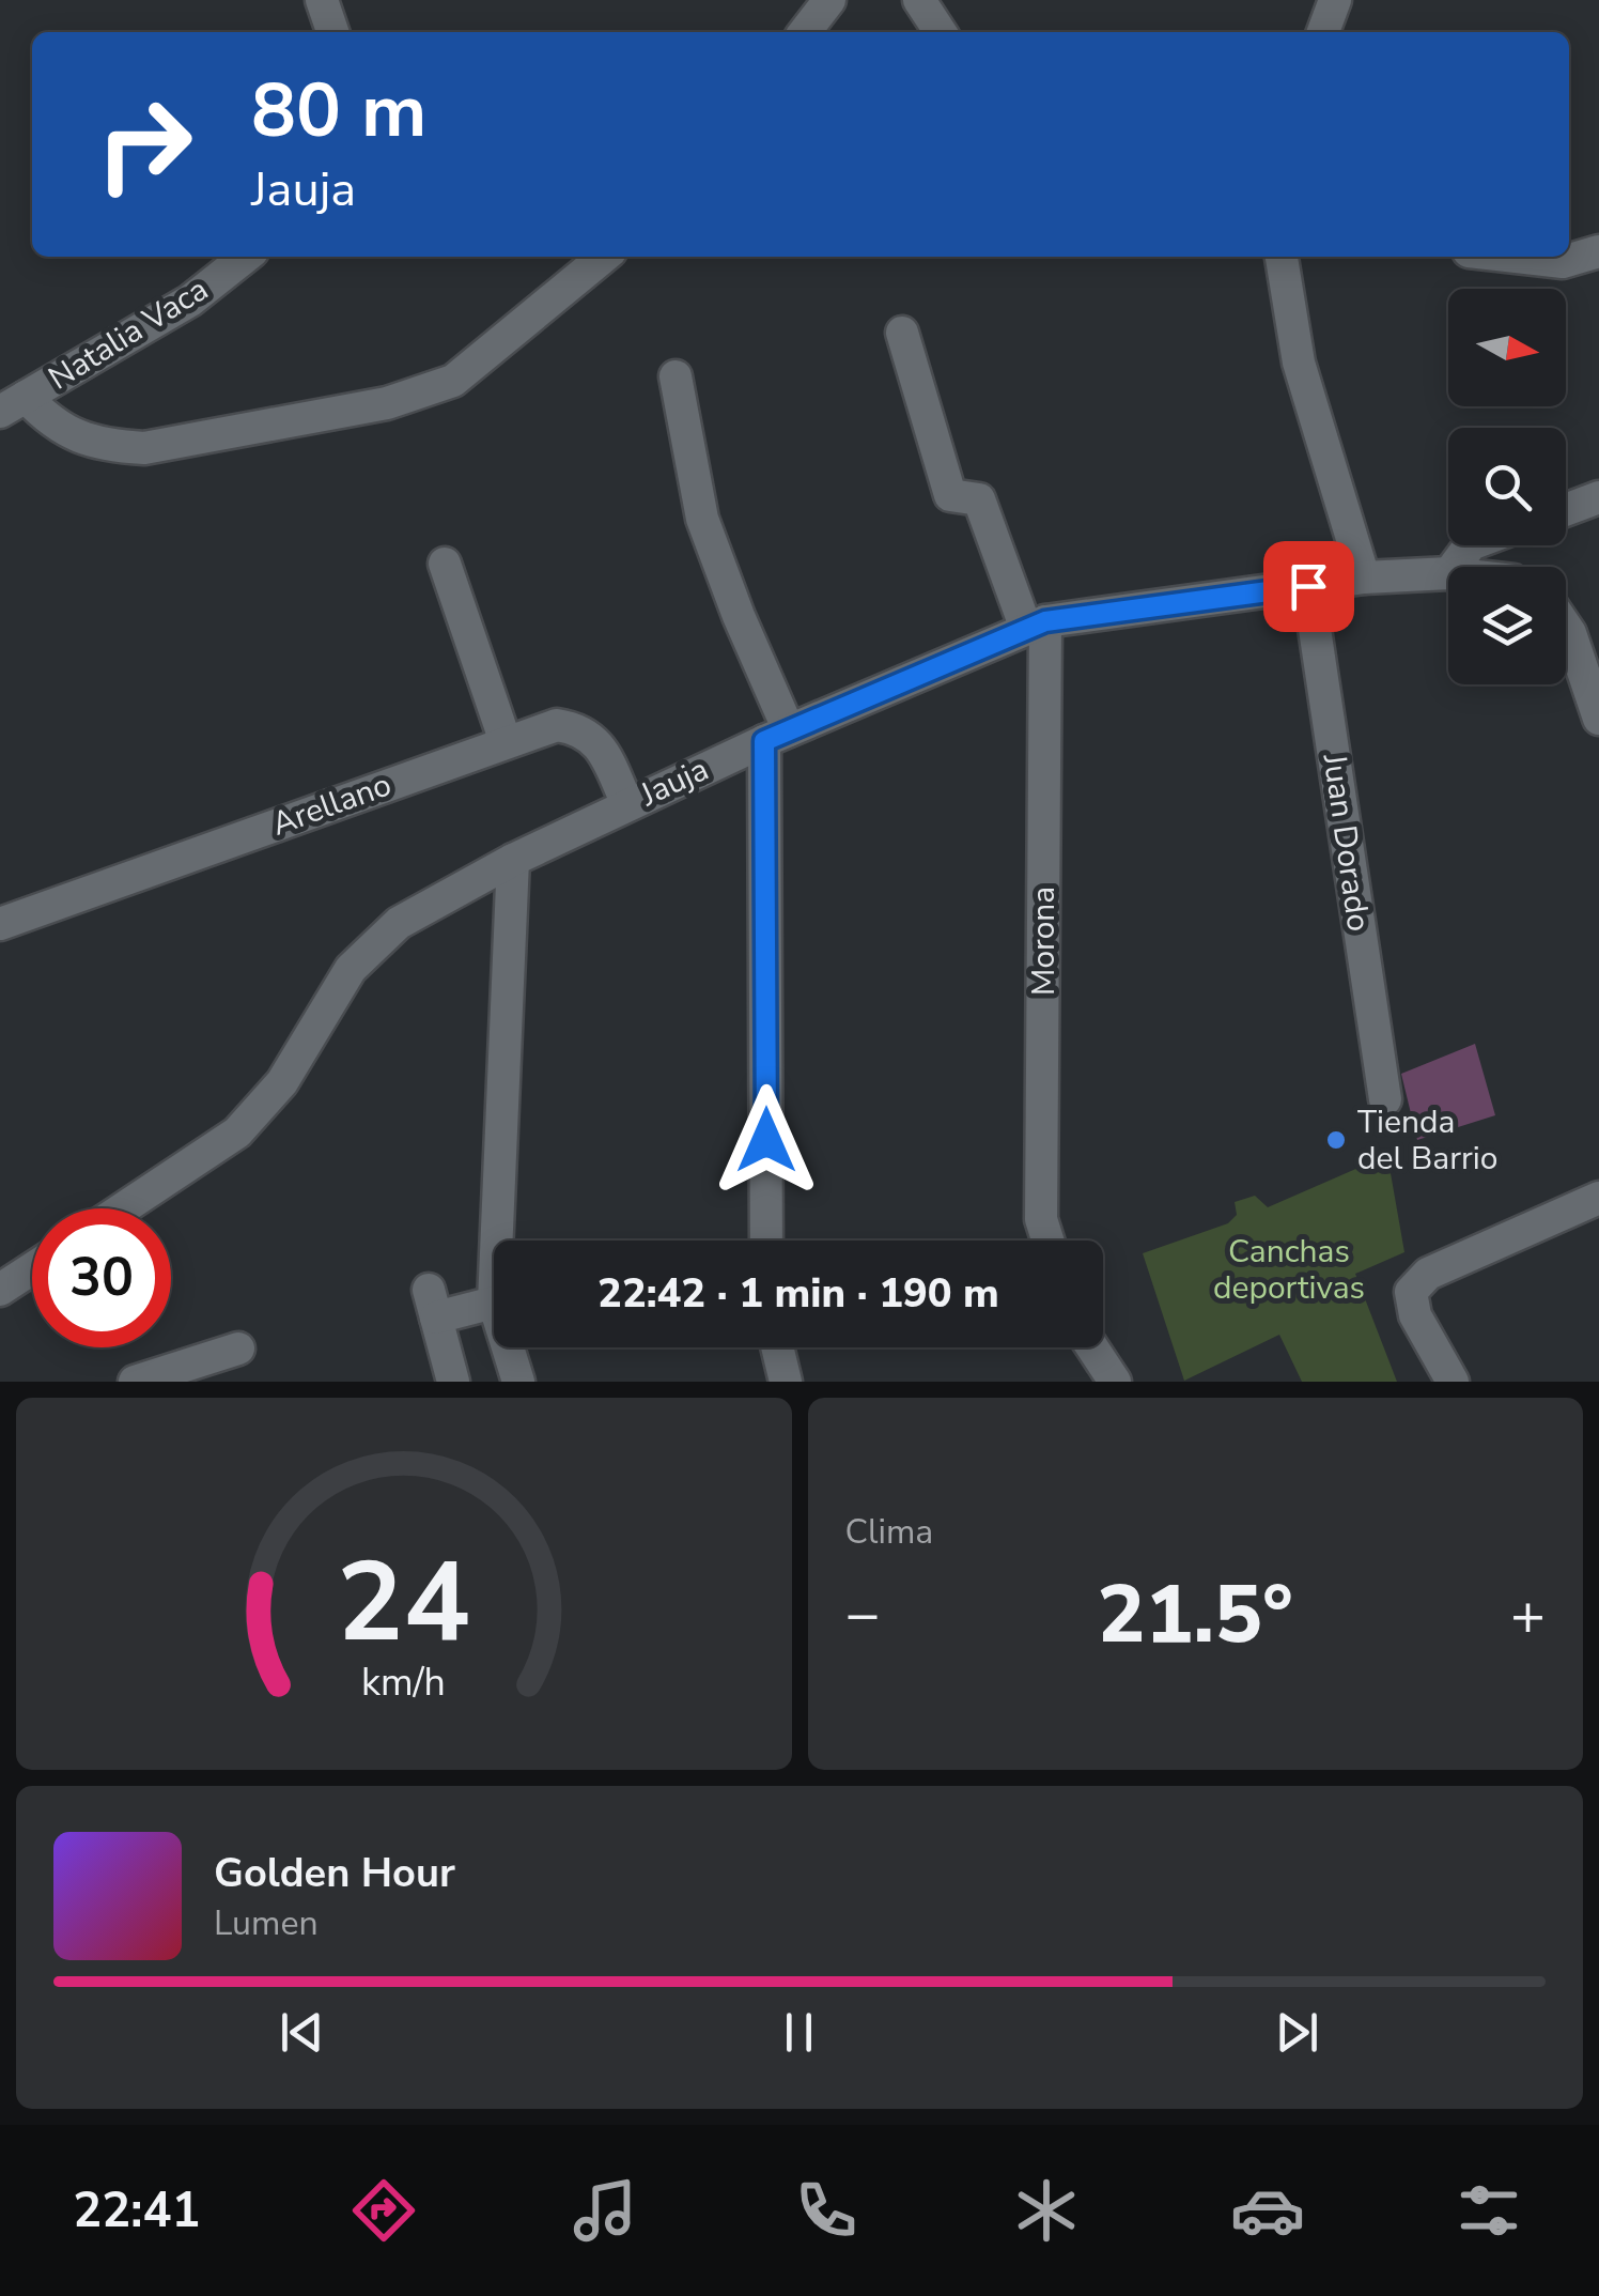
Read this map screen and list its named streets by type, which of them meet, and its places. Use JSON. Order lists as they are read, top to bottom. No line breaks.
{"streets":{"street":["Natalia Vaca","Jauja","Arellano","Juan Dorado","Morona"]},"crossings":[["Jauja","Arellano"],["Jauja","Juan Dorado"],["Jauja","Morona"]],"parks":["Canchas deportivas"],"places":["Tienda del Barrio"],"north":"right","page":{"turn":["80 m","Jauja"],"limit":"30","trip":"22:42 · 1 min · 190 m","tile":"Clima","heat":["−","21.5°","+"],"song":["Golden Hour","Lumen"],"tabs":"22:41","gauge":["24","km/h"]}}
